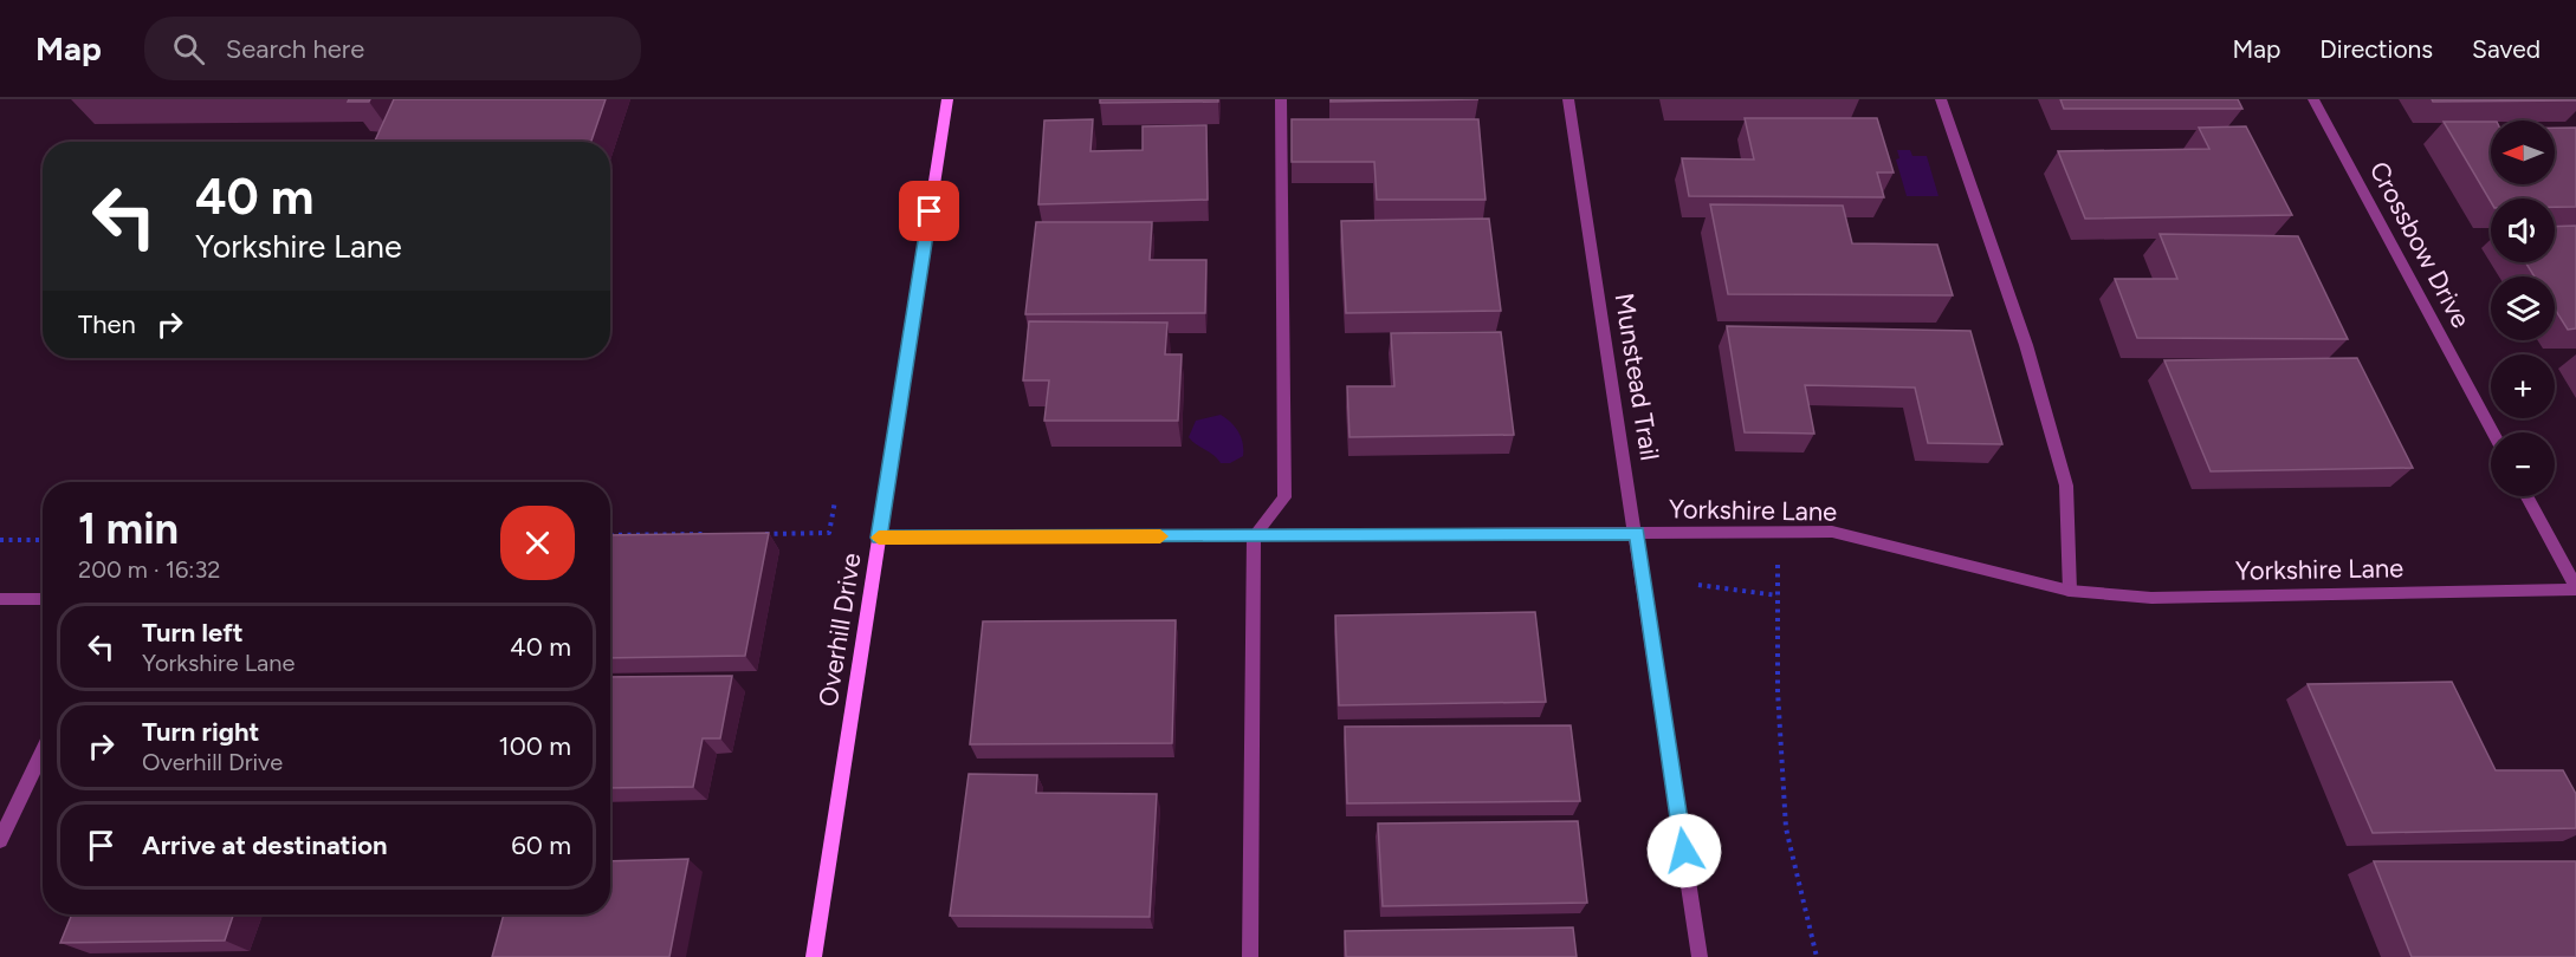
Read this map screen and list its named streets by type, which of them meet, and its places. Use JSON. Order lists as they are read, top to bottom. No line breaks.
{"streets":{"street":["Crossbow Drive","Munstead Trail","Yorkshire Lane","Overhill Drive"]},"crossings":[["Munstead Trail","Yorkshire Lane"],["Yorkshire Lane","Overhill Drive"]],"north":"left","page":{"header":"Map","search":"Search here","nav":["Map","Directions","Saved"],"map_buttons":["+","−"],"turn":["40 m","Yorkshire Lane"],"then":"Then","heading":["1 min","200 m · 16:32"],"list":[{"name":"Turn left","note":"Yorkshire Lane","value":"40 m"},{"name":"Turn right","note":"Overhill Drive","value":"100 m"},{"name":"Arrive at destination","value":"60 m"}]}}
